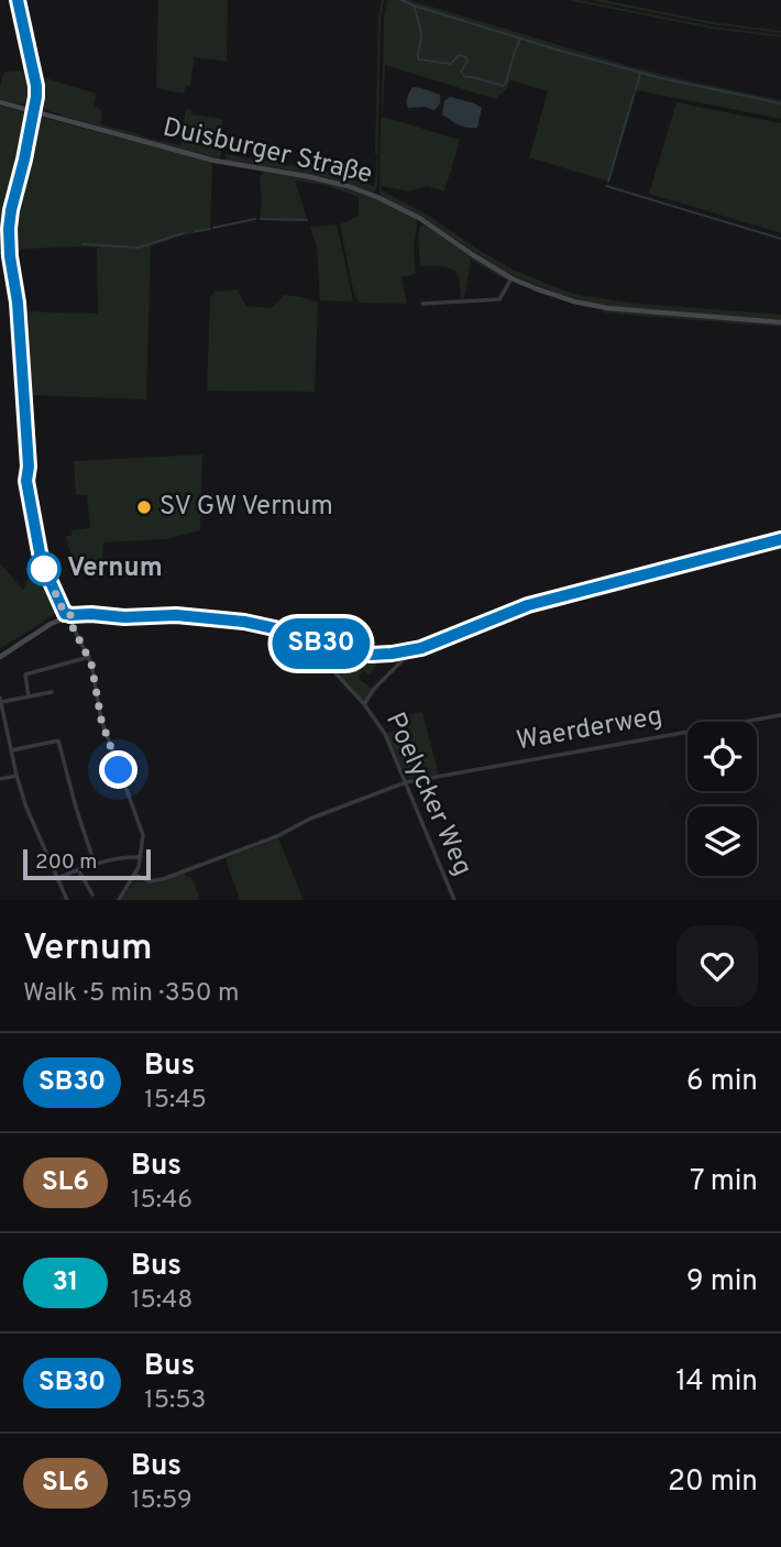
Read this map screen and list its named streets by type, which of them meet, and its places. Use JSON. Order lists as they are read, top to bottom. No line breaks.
{"streets":{"street":["Duisburger Straße","Waerderweg","Poelycker Weg"]},"crossings":[["Waerderweg","Poelycker Weg"]],"places":["SV GW Vernum","Vernum"],"lines":["bus line SB30"],"scale_bar":"200 m","page":{"on_map":"SB30","scale":"200 m","heading":["Vernum","Walk · 5 min · 350 m"],"list":[{"mark":"SB30","name":"Bus","note":"15:45","value":"6 min"},{"mark":"SL6","name":"Bus","note":"15:46","value":"7 min"},{"mark":"31","name":"Bus","note":"15:48","value":"9 min"},{"mark":"SB30","name":"Bus","note":"15:53","value":"14 min"},{"mark":"SL6","name":"Bus","note":"15:59","value":"20 min"}]}}
